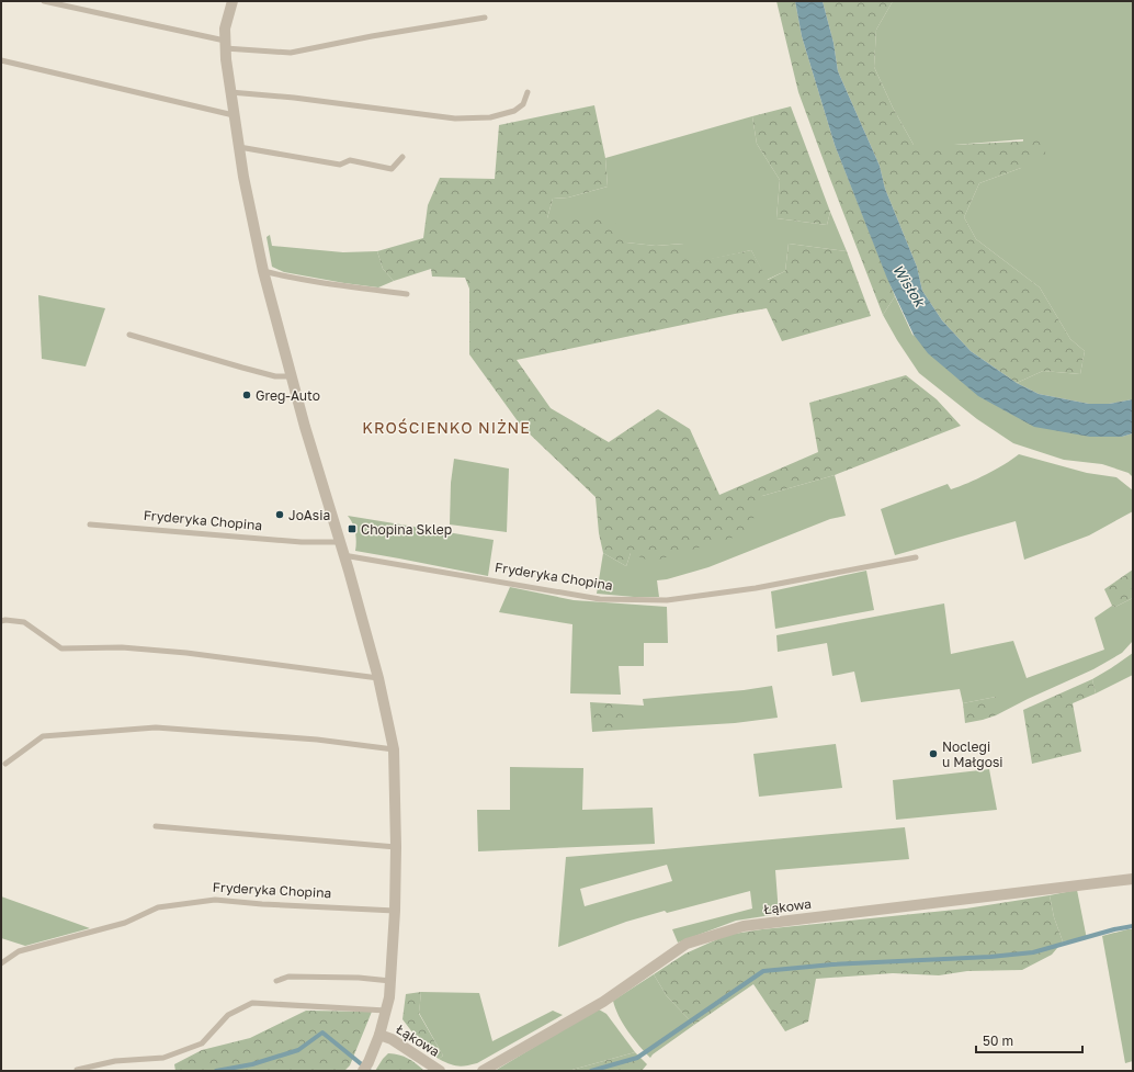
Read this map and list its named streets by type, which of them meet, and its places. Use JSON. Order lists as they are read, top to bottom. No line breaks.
{"streets":{"street":["Łąkowa"],"lane":["Fryderyka Chopina"]},"districts":["KROŚCIENKO NIŻNE"],"water":["Wisłok"],"places":{"other":["Greg-Auto","JoAsia","Noclegi u Małgosi"],"transit":["Chopina Sklep"]},"scale_bar":"50 m"}
